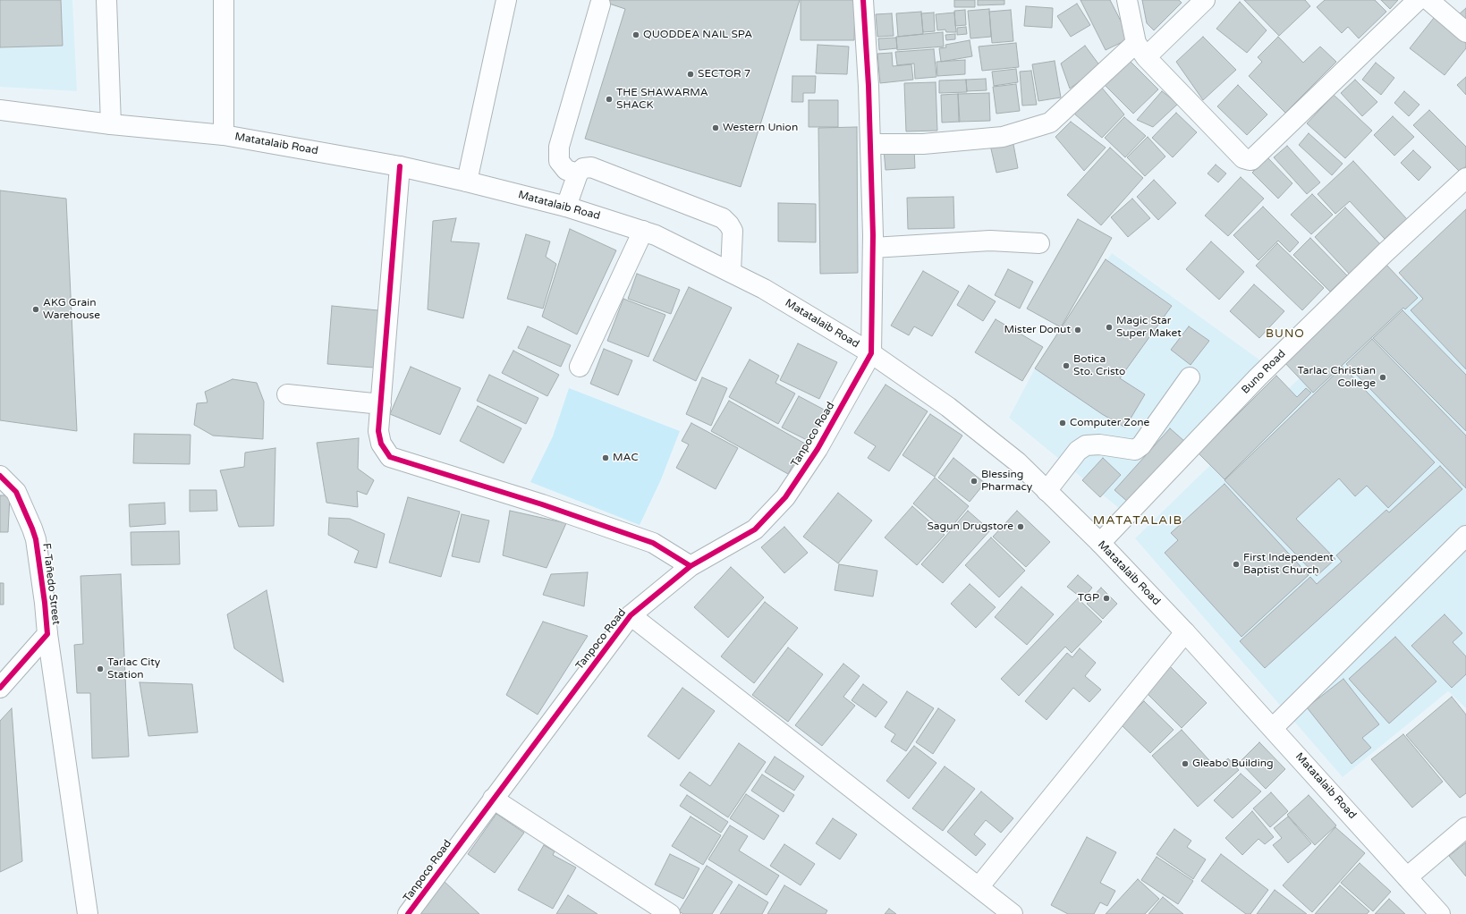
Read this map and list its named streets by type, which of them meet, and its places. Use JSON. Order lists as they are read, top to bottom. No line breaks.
{"streets":{"street":["Matatalaib Road","Buno Road","Tanpoco Road","F. Tañedo Street"]},"crossings":[["Matatalaib Road","Buno Road"],["Matatalaib Road","Tanpoco Road"]],"districts":["BUNO","MATATALAIB"],"places":["QUODDEA NAIL SPA","SECTOR 7","THE SHAWARMA SHACK","Western Union","AKG Grain Warehouse","Magic Star Super Maket","Mister Donut","Botica Sto. Cristo","Tarlac Christian College","Computer Zone","MAC","Blessing Pharmacy","Sagun Drugstore","First Independent Baptist Church","TGP","Tarlac City Station","Gleabo Building"]}
